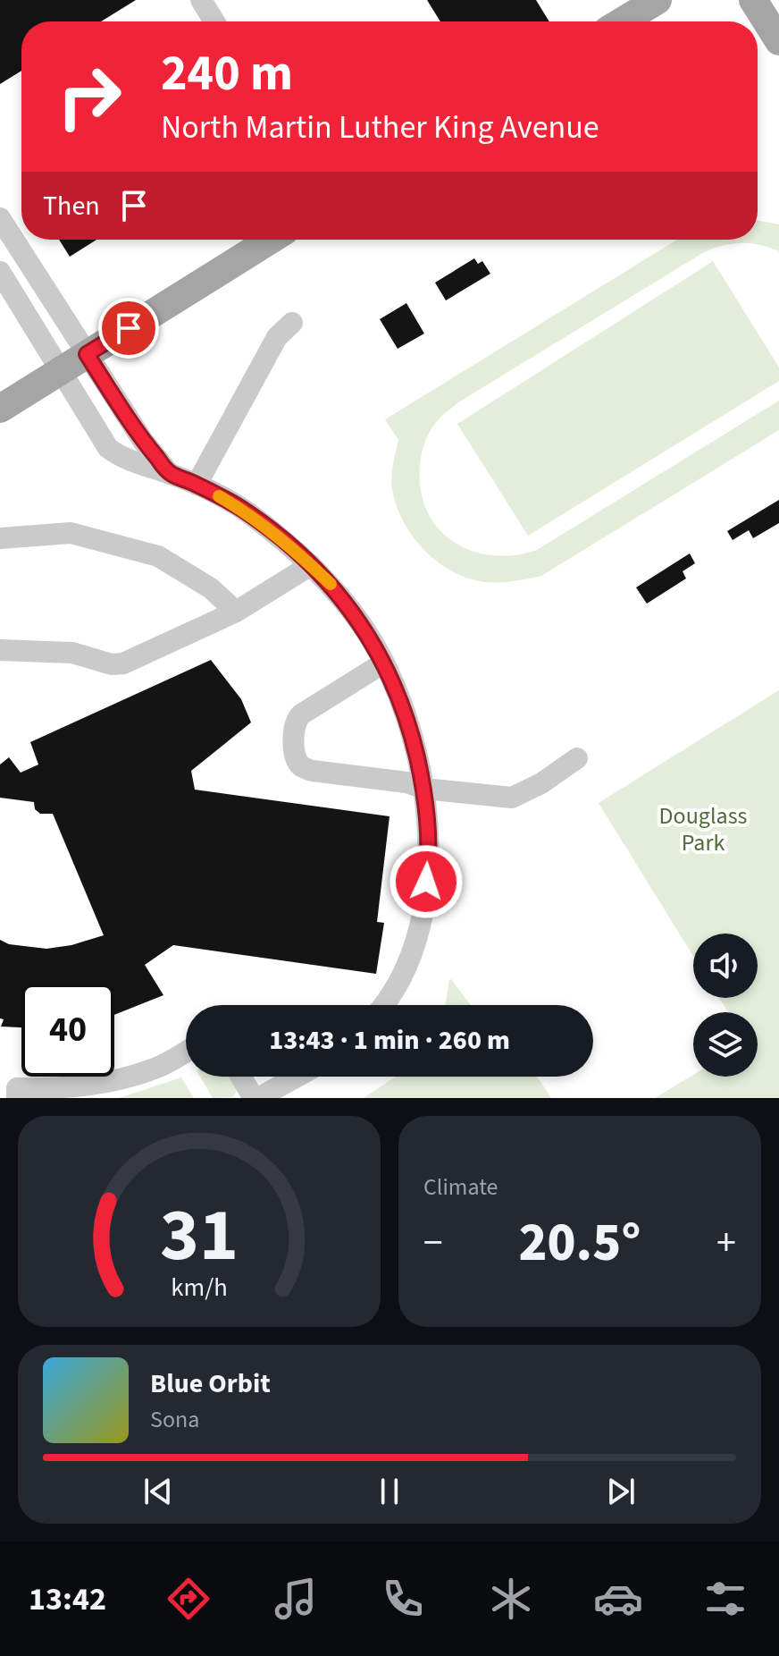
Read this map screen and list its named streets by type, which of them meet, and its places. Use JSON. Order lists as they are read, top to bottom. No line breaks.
{"parks":["Douglass Park"],"page":{"turn":["240 m","North Martin Luther King Avenue"],"then":"Then","limit":"40","trip":"13:43 · 1 min · 260 m","tile":"Climate","heat":["−","20.5°","+"],"song":["Blue Orbit","Sona"],"tabs":"13:42","gauge":["31","km/h"]}}
